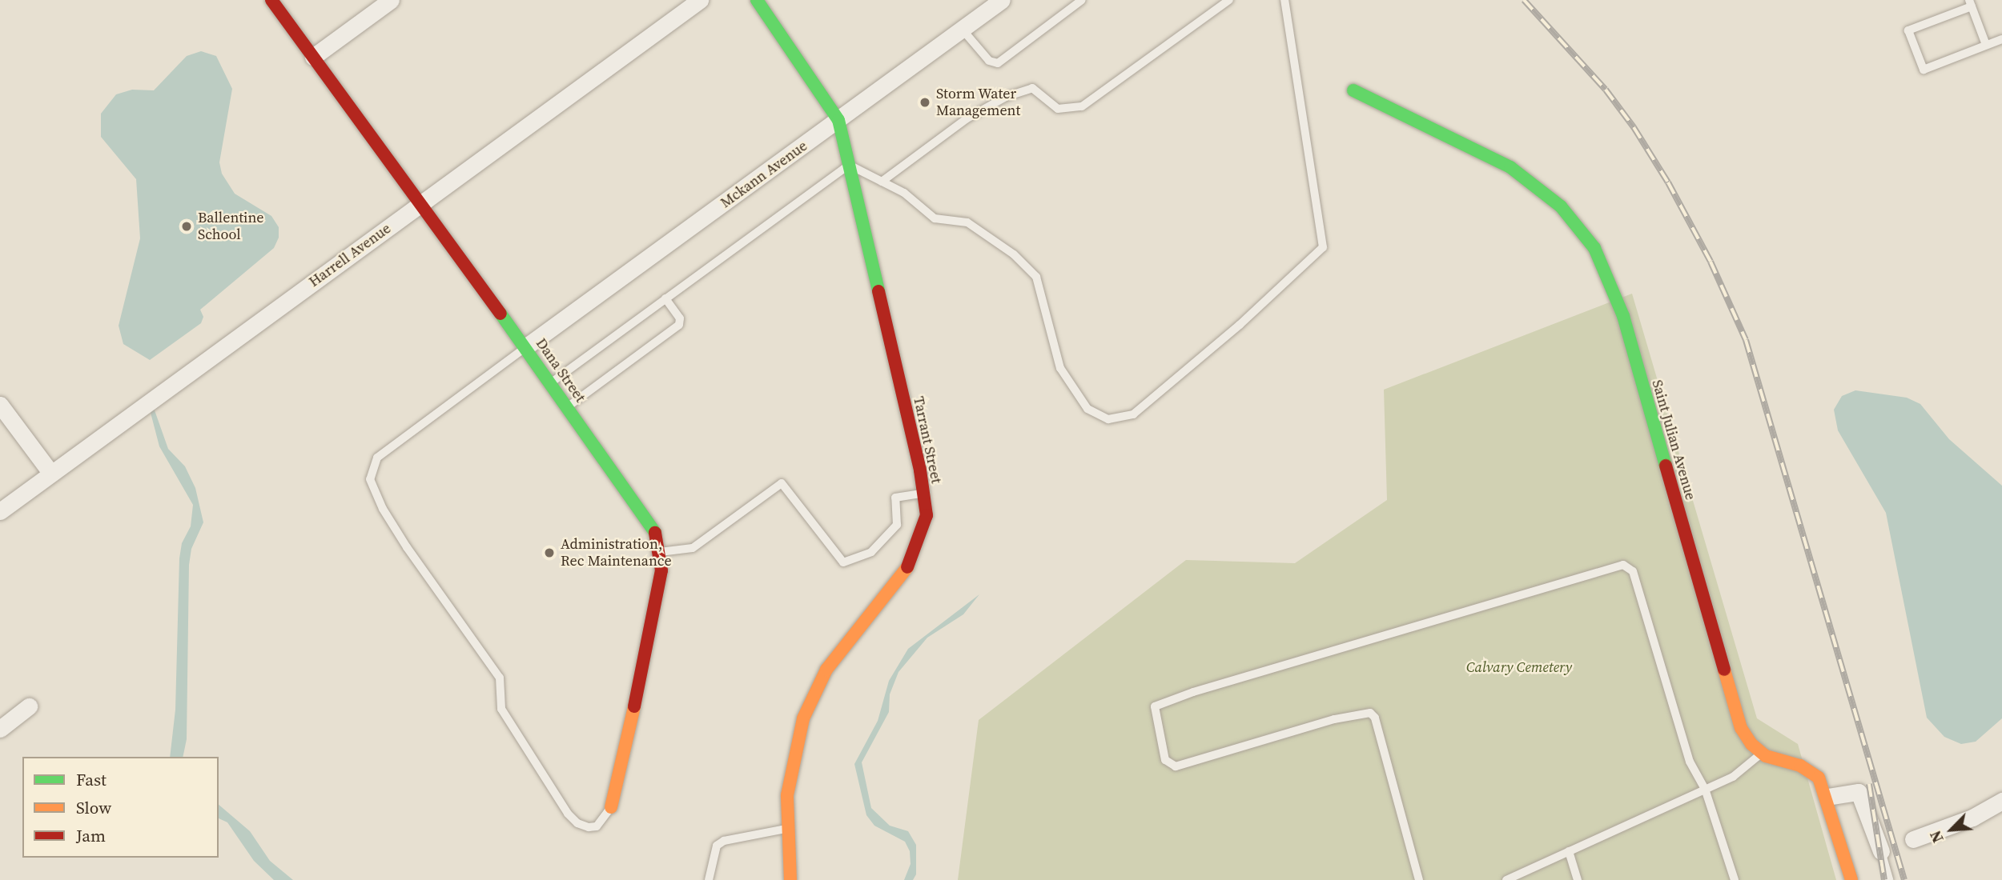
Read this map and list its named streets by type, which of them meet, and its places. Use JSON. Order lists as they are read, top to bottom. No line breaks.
{"streets":{"street":["Mckann Avenue","Harrell Avenue","Dana Street","Tarrant Street","Saint Julian Avenue"]},"crossings":[["Mckann Avenue","Dana Street"],["Mckann Avenue","Tarrant Street"],["Harrell Avenue","Dana Street"]],"parks":["Calvary Cemetery"],"places":["Storm Water Management","Ballentine School","Administration, Rec Maintenance"],"legend":["Fast","Slow","Jam"],"north":"bottom left"}
